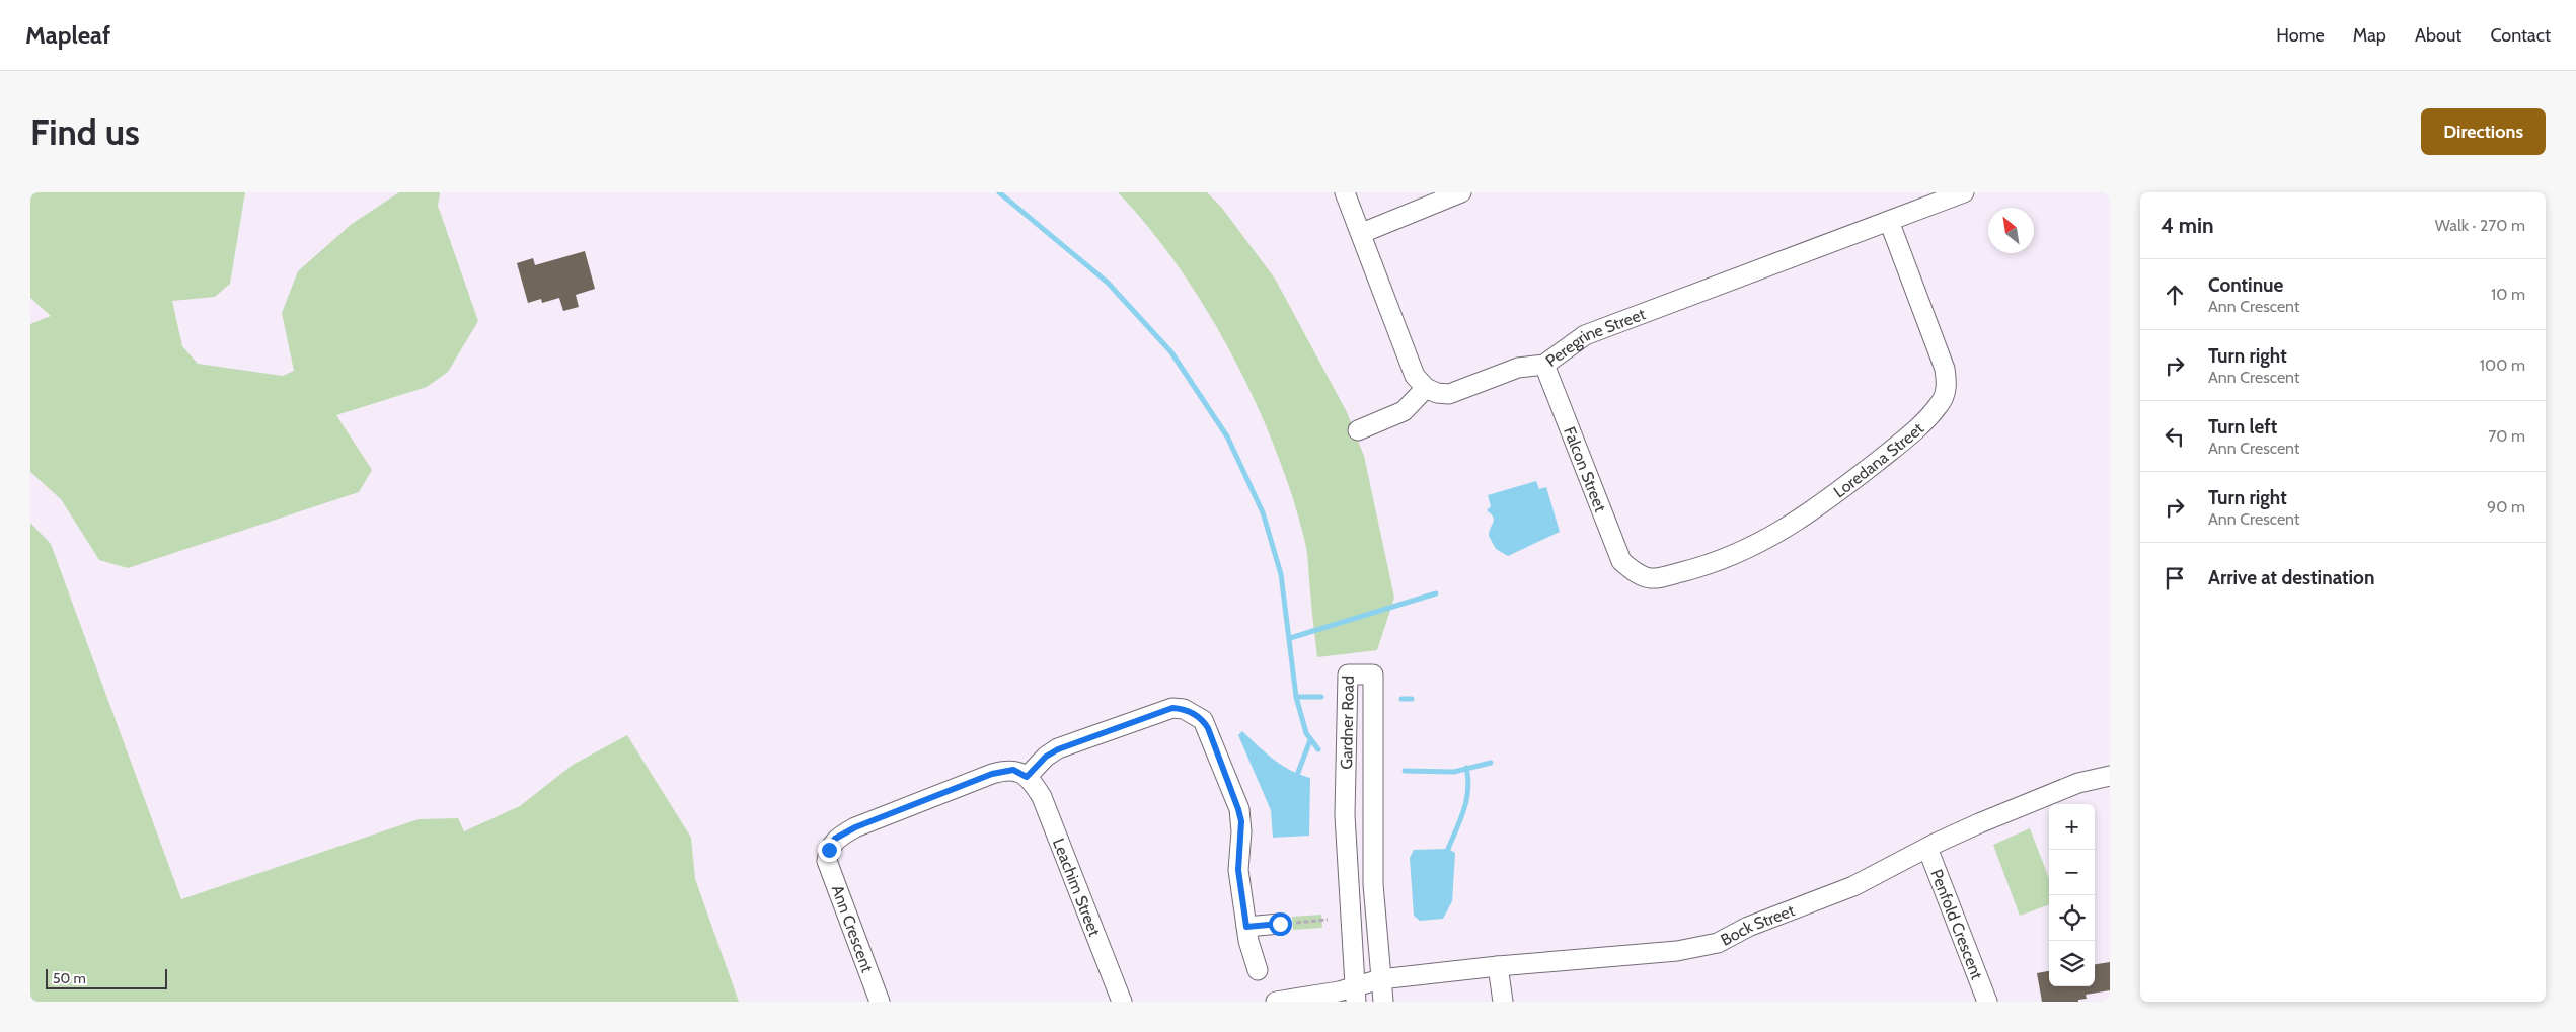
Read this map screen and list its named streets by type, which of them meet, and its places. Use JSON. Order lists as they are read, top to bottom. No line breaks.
{"streets":{"street":["Peregrine Street","Loredana Street","Falcon Street","Gardner Road","Leachim Street","Bock Street","Penfold Crescent","Ann Crescent"]},"crossings":[["Peregrine Street","Loredana Street"],["Peregrine Street","Falcon Street"],["Loredana Street","Falcon Street"],["Gardner Road","Bock Street"],["Leachim Street","Ann Crescent"],["Bock Street","Penfold Crescent"]],"scale_bar":"50 m","north":"top left","page":{"header":"Mapleaf","nav":["Home","Map","About","Contact"],"buttons":"Directions","title":"Find us","heading":["4 min","Walk · 270 m"],"list":[["Continue","Ann Crescent","10 m"],["Turn right","Ann Crescent","100 m"],["Turn left","Ann Crescent","70 m"],["Turn right","Ann Crescent","90 m"],"Arrive at destination"],"map_buttons":["+","−"],"scale":"50 m"}}
